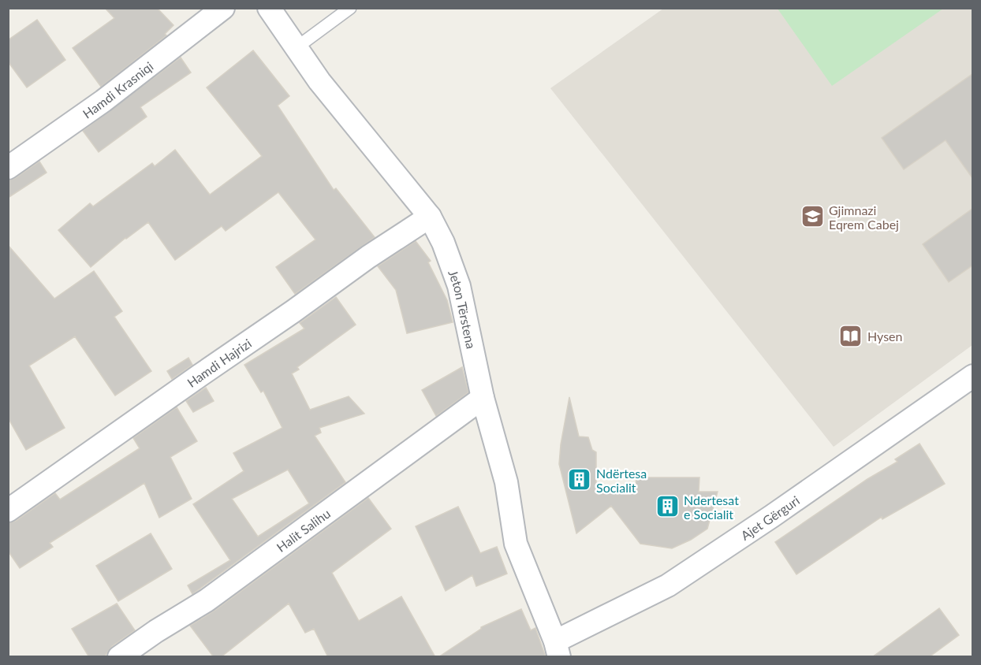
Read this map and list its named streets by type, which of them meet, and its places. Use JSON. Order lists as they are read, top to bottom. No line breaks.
{"streets":{"street":["Hamdi Krasniqi","Jeton Tërstena","Hamdi Hajrizi","Ajet Gërguri","Halit Salihu"]},"crossings":[["Jeton Tërstena","Hamdi Hajrizi"],["Jeton Tërstena","Ajet Gërguri"],["Jeton Tërstena","Halit Salihu"]],"places":{"school or university":["Gjimnazi Eqrem Cabej"],"library":["Hysen"],"building":["Ndërtesa Socialit","Ndertesat e Socialit"]}}
